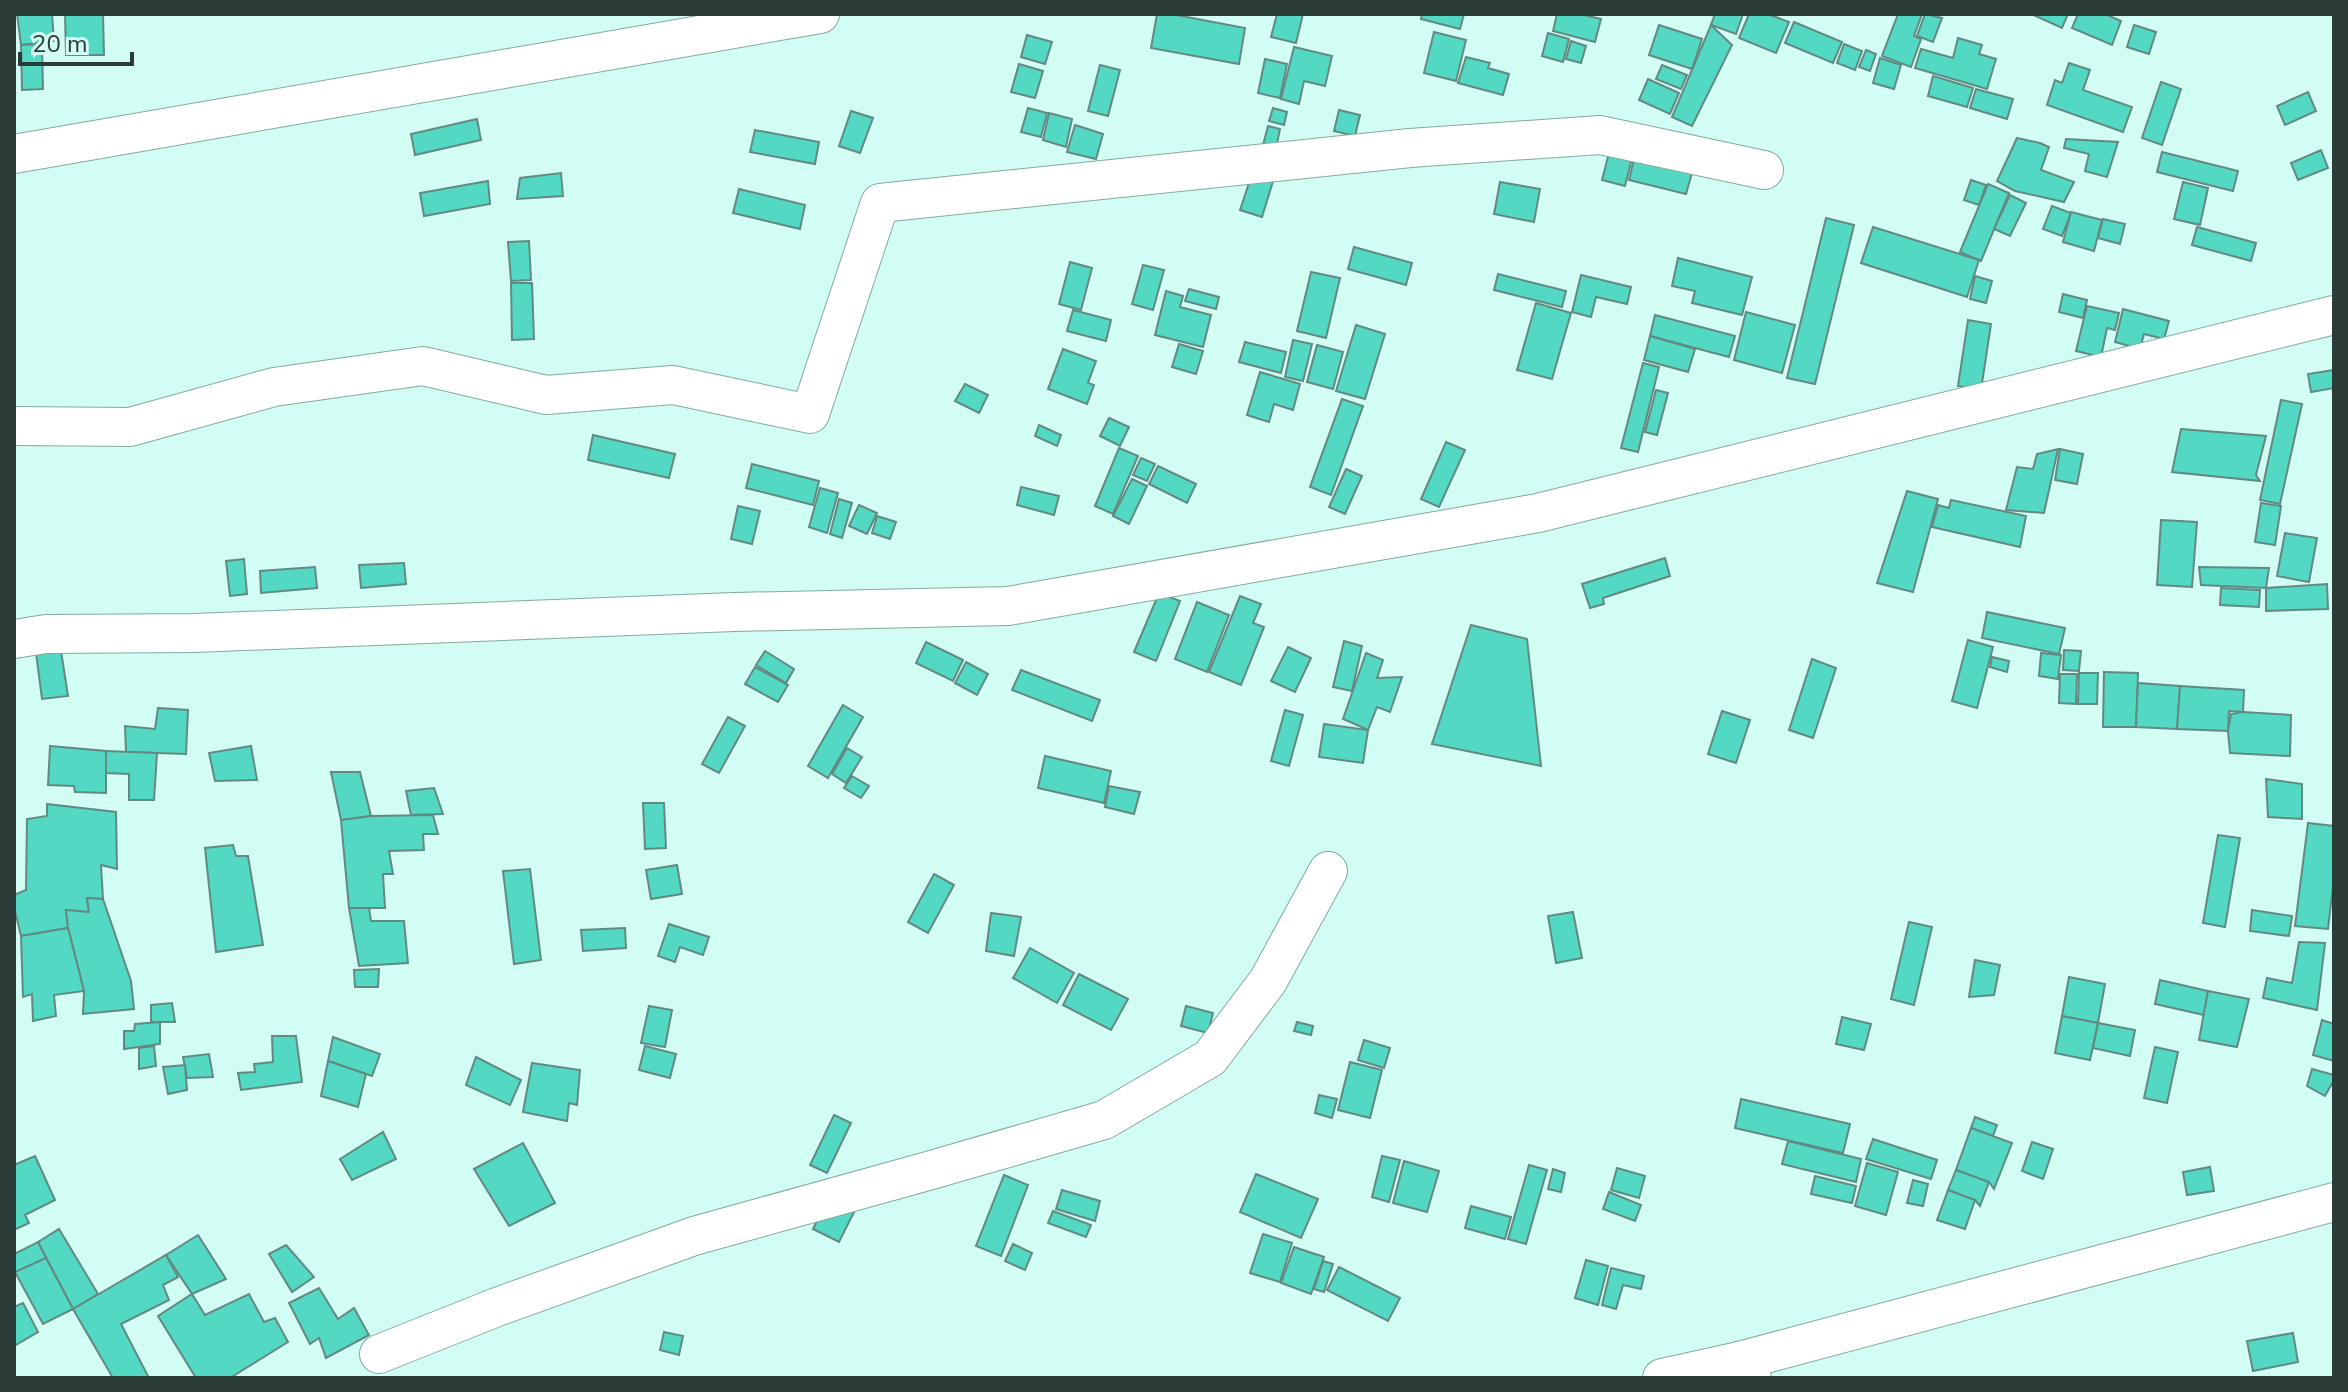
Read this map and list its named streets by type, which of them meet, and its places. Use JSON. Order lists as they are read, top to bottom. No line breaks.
{"scale_bar":"20 m"}
